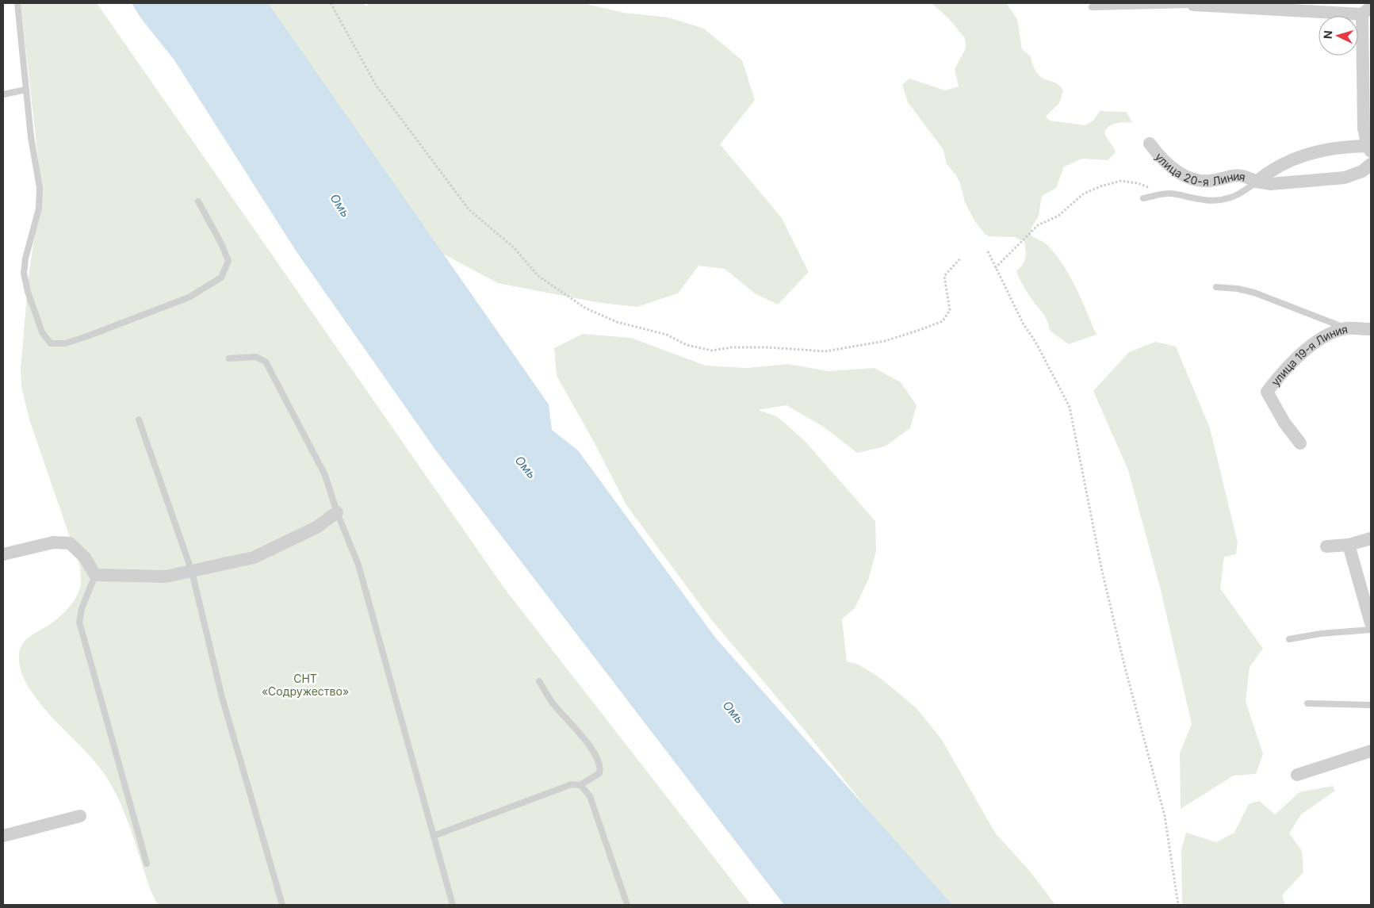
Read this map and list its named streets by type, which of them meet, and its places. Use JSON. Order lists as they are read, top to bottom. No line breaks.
{"streets":{"street":["улица 20-я Линия","улица 19-я Линия"]},"water":["Омь"],"parks":["СНТ «Содружество»"],"north":"left"}
